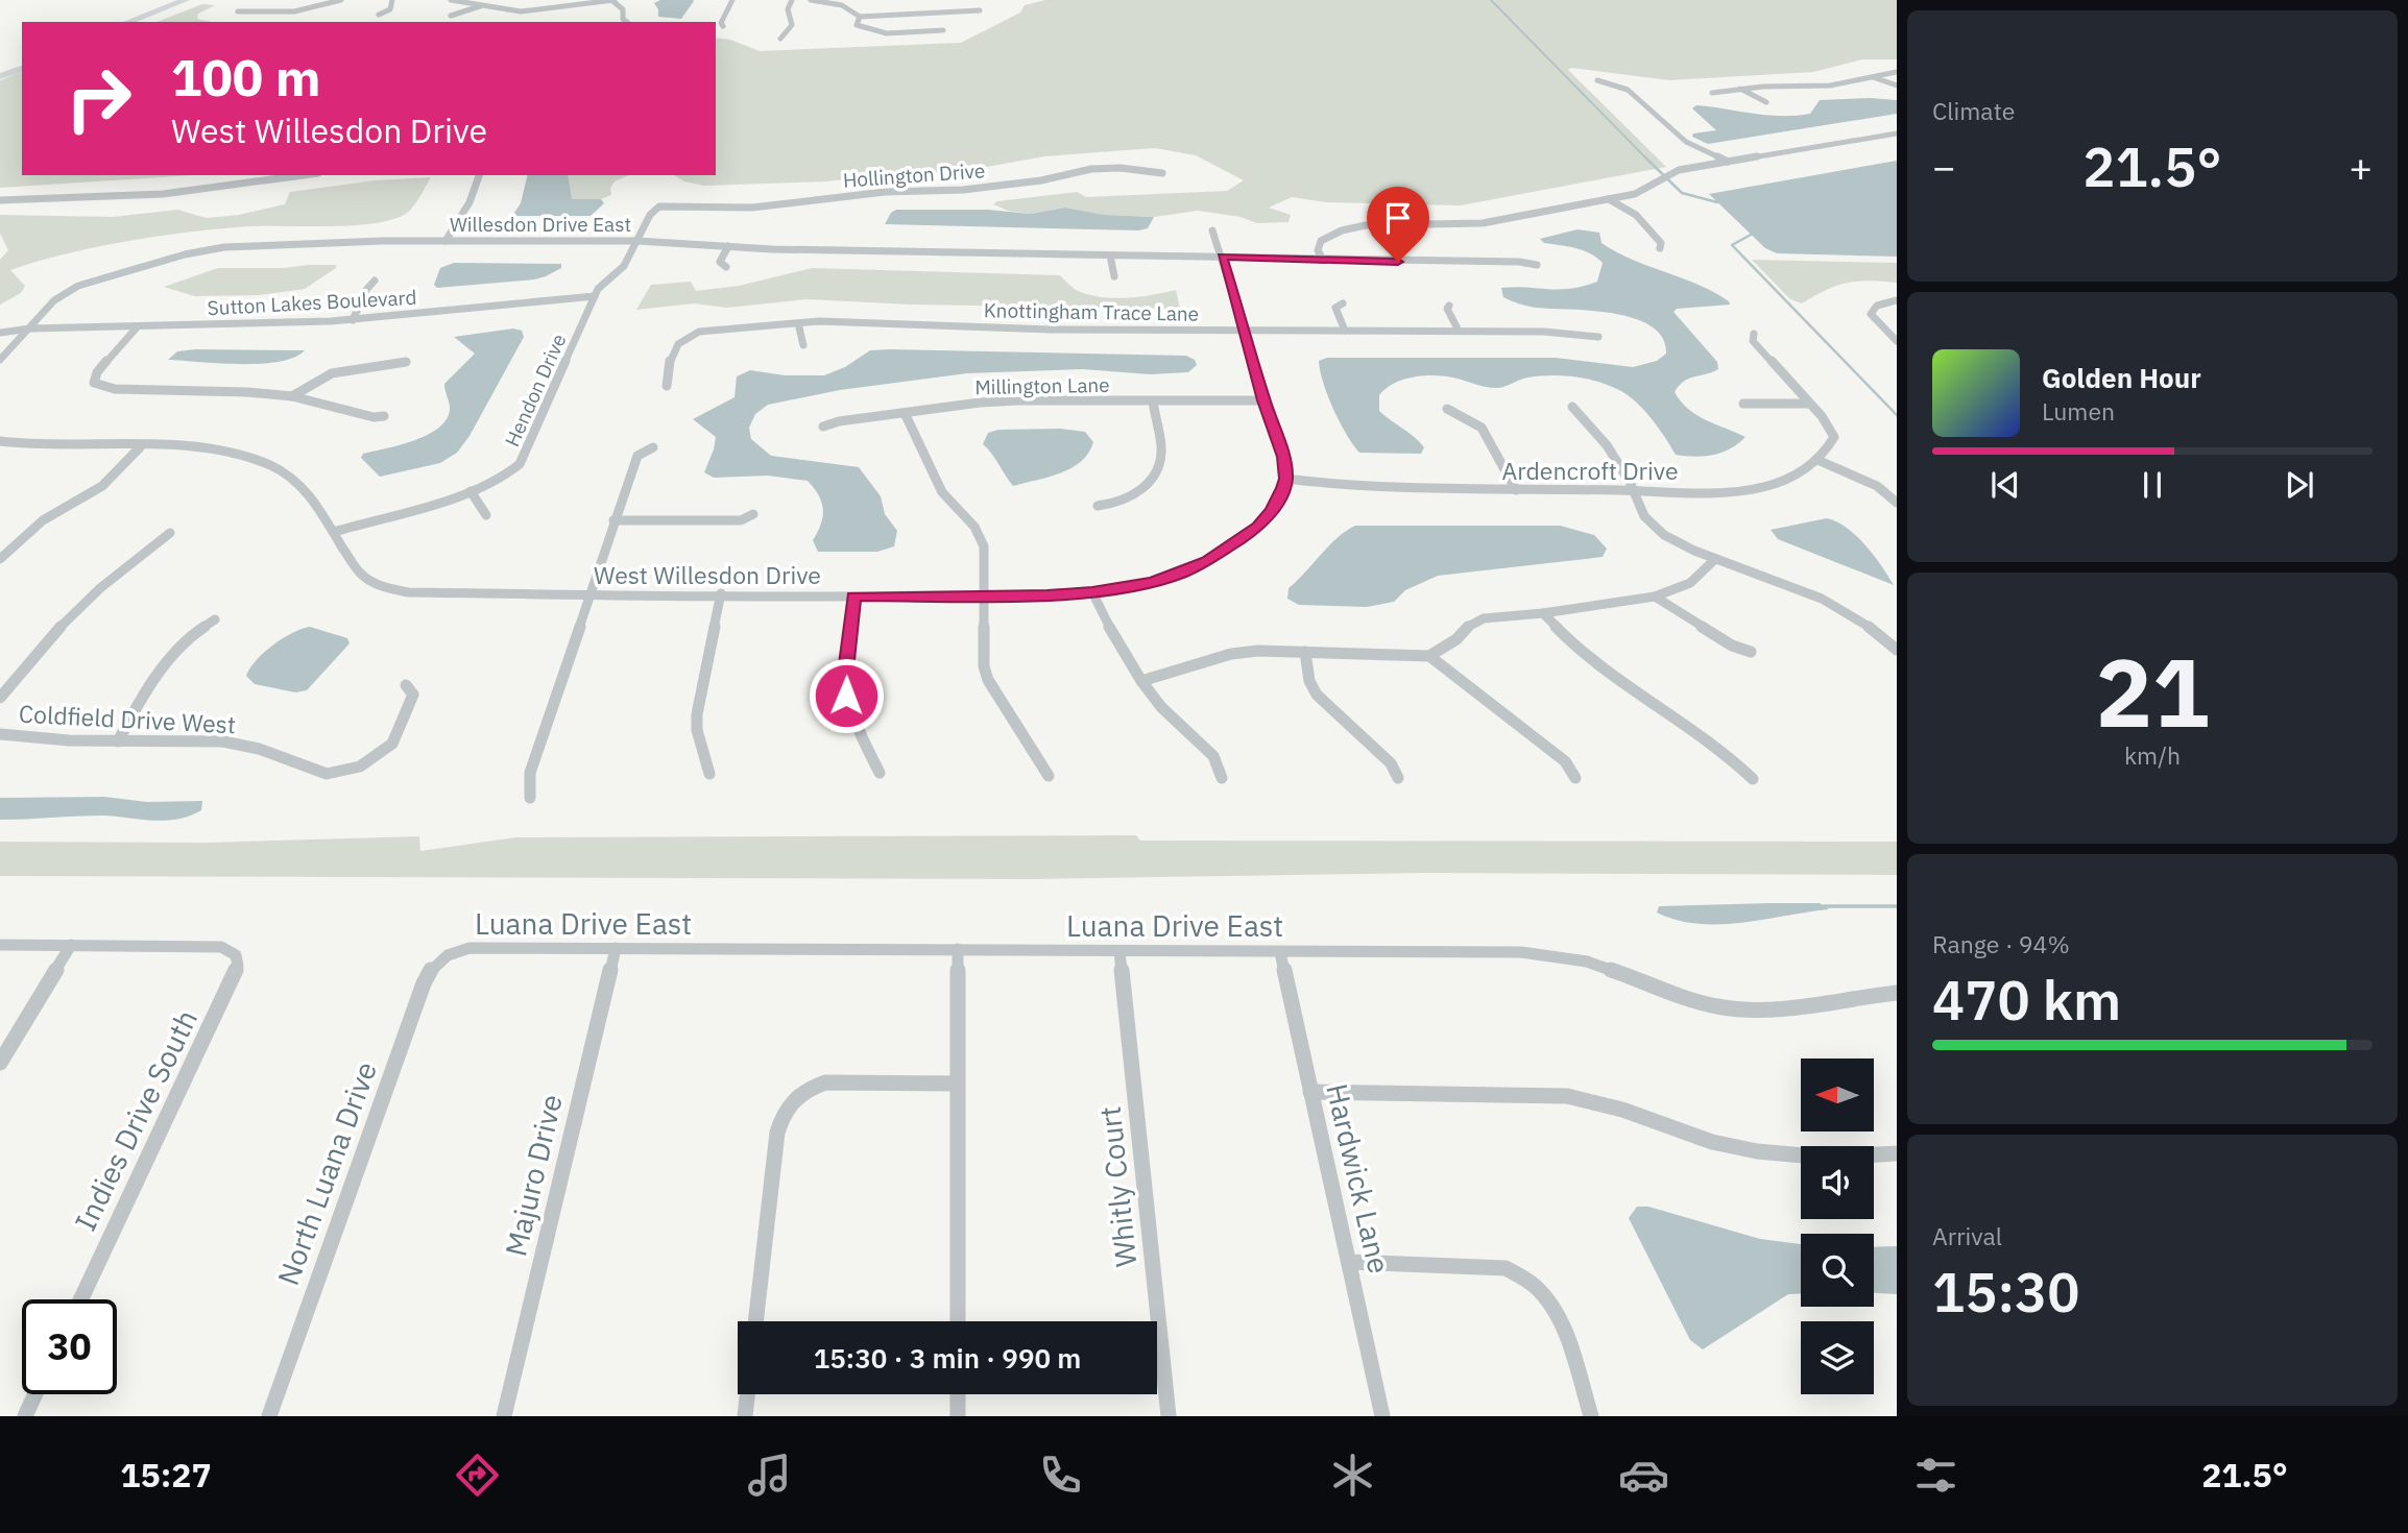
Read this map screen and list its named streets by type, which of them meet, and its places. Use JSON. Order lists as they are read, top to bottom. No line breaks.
{"streets":{"street":["Hollington Drive","Willesdon Drive East","Sutton Lakes Boulevard","Knottingham Trace Lane","Millington Lane","Hendon Drive","Ardencroft Drive","West Willesdon Drive","Coldfield Drive West","Luana Drive East","Indies Drive South","North Luana Drive","Majuro Drive","Hardwick Lane","Whitly Court"]},"crossings":[["Hollington Drive","Hendon Drive"],["Willesdon Drive East","Sutton Lakes Boulevard"],["Willesdon Drive East","Hendon Drive"],["Sutton Lakes Boulevard","Hendon Drive"],["Hendon Drive","West Willesdon Drive"],["Ardencroft Drive","West Willesdon Drive"],["Luana Drive East","North Luana Drive"],["Luana Drive East","Majuro Drive"],["Luana Drive East","Hardwick Lane"],["Luana Drive East","Whitly Court"]],"north":"left","page":{"tile":["Climate",["21","km/h"],["Range · 94%","470 km"],["Arrival","15:30"]],"turn":["100 m","West Willesdon Drive"],"heat":["−","21.5°","+"],"song":["Golden Hour","Lumen"],"limit":"30","trip":"15:30 · 3 min · 990 m","tabs":["15:27","21.5°"]}}
